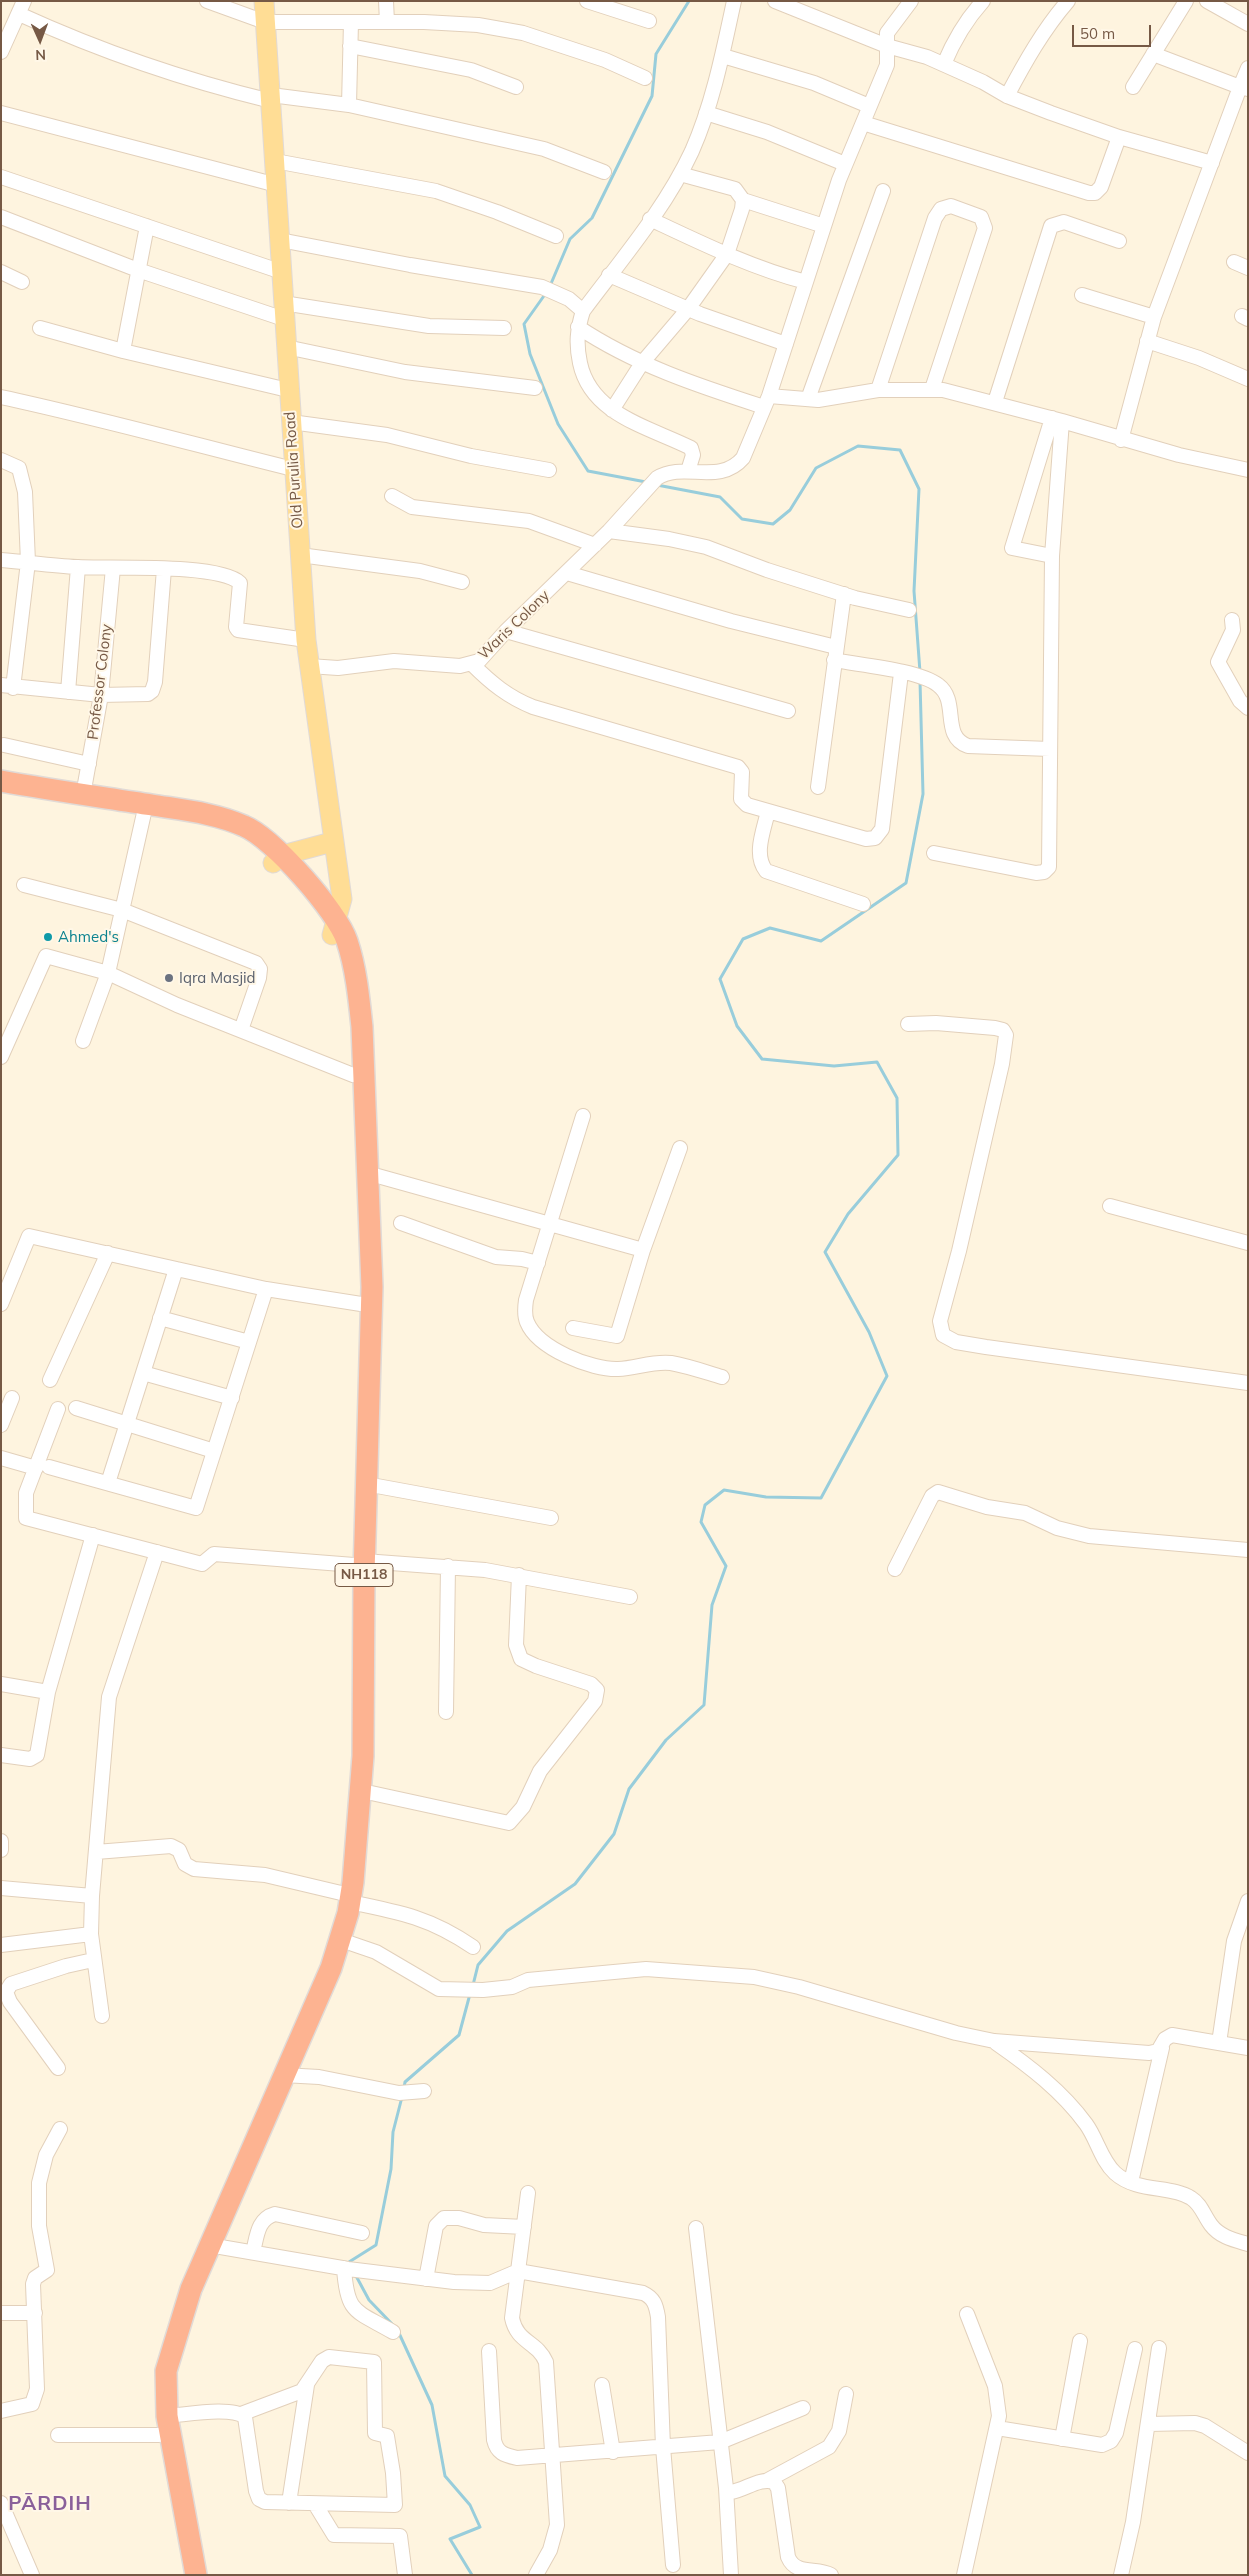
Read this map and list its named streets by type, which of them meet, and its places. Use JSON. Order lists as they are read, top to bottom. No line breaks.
{"streets":{"highway":["NH118"],"main road":["Old Purulia Road"],"street":["Waris Colony","Professor Colony"]},"crossings":[["Old Purulia Road","Waris Colony"],["Old Purulia Road","NH118"],["Professor Colony","NH118"]],"districts":["PĀRDIH"],"places":["Ahmed's","Iqra Masjid"],"scale_bar":"50 m","north":"bottom"}
